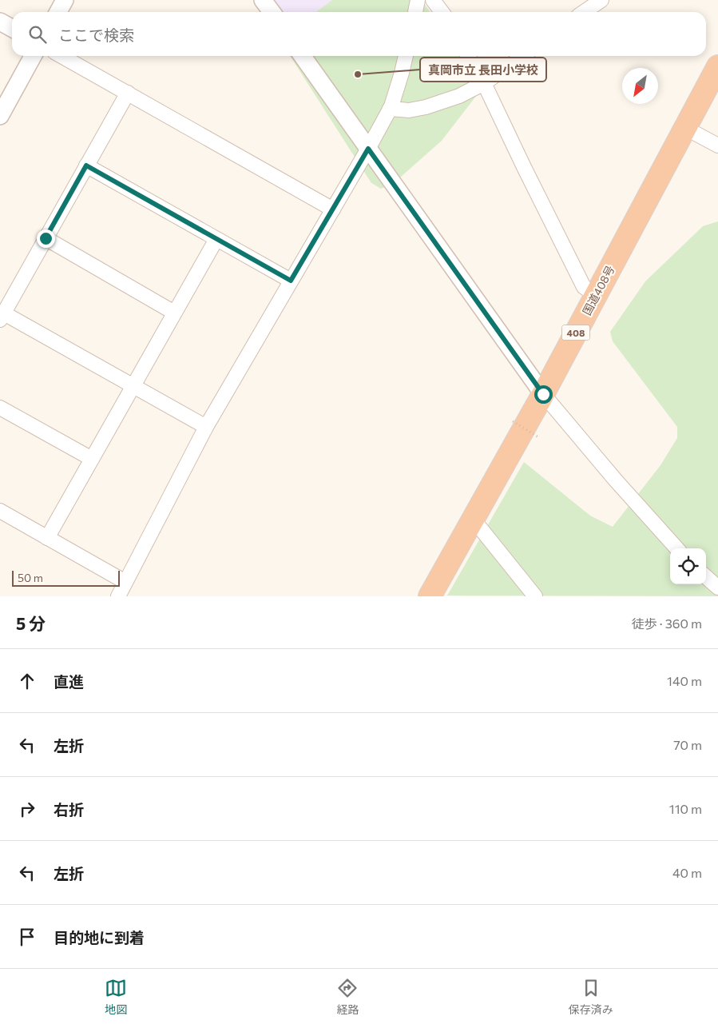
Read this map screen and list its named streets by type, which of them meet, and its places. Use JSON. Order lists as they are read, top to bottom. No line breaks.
{"streets":{"highway":["国道408号","408"]},"places":["真岡市立 長田小学校"],"scale_bar":"50 m","north":"bottom left","page":{"search":"ここで検索","scale":"50 m","heading":["5 分","徒歩 · 360 m"],"list":[["直進","140 m"],["左折","70 m"],["右折","110 m"],["左折","40 m"],"目的地に到着"],"nav":["地図","経路","保存済み"]}}
